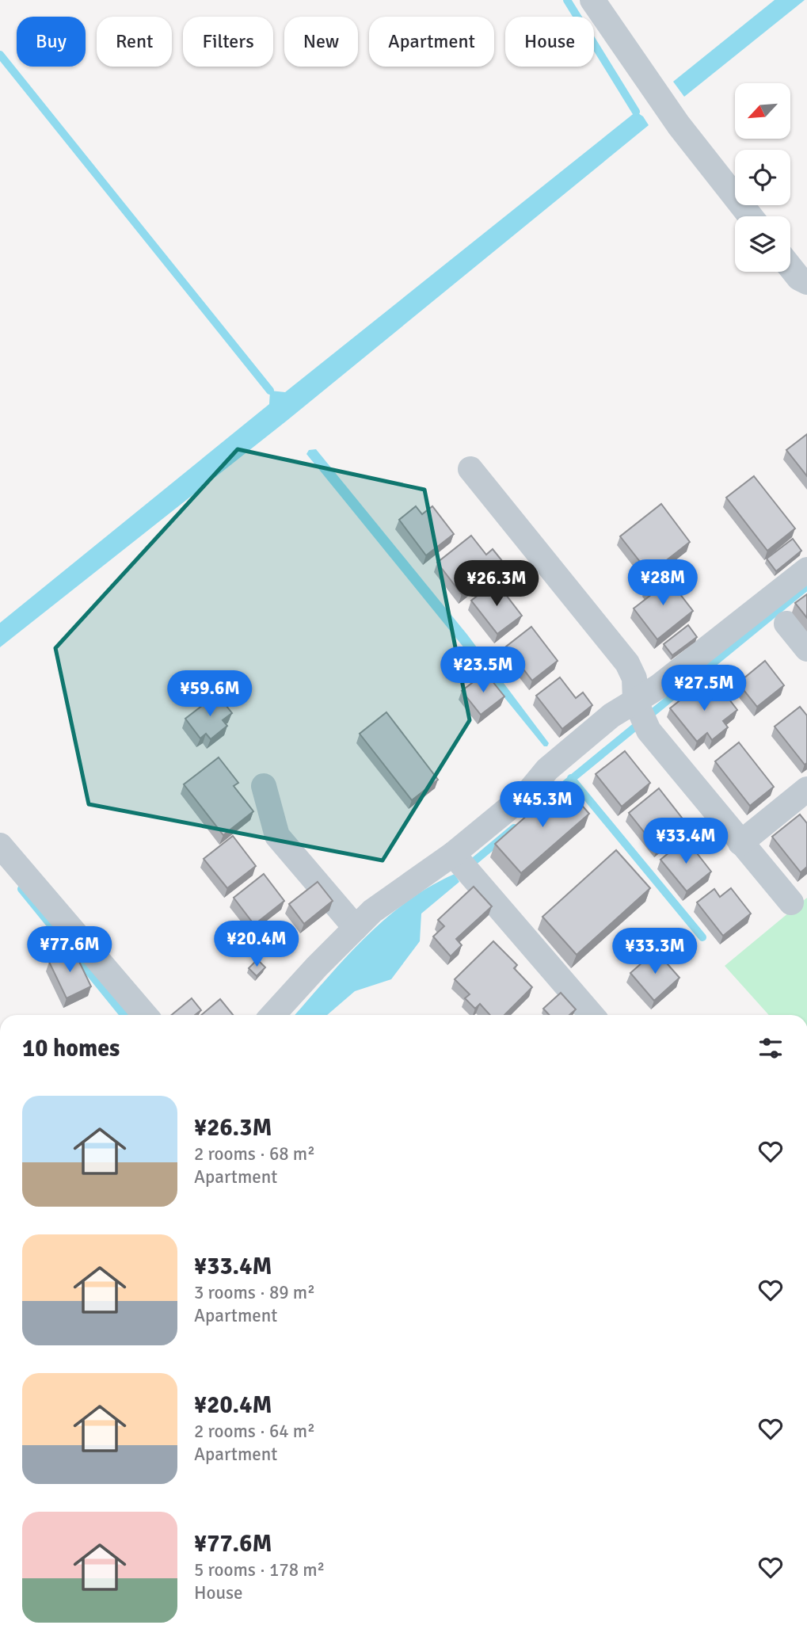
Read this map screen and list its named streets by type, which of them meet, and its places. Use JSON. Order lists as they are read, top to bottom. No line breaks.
{"north":"bottom left","page":{"chip":["Buy","Rent","Filters","New","Apartment","House"],"price":["¥28M","¥26.3M","¥23.5M","¥27.5M","¥59.6M","¥45.3M","¥33.4M","¥20.4M","¥77.6M","¥33.3M"],"heading":"10 homes","list":[{"name":"¥26.3M","note":"2 rooms · 68 m² · Apartment"},{"name":"¥33.4M","note":"3 rooms · 89 m² · Apartment"},{"name":"¥20.4M","note":"2 rooms · 64 m² · Apartment"},{"name":"¥77.6M","note":"5 rooms · 178 m² · House"}]}}
